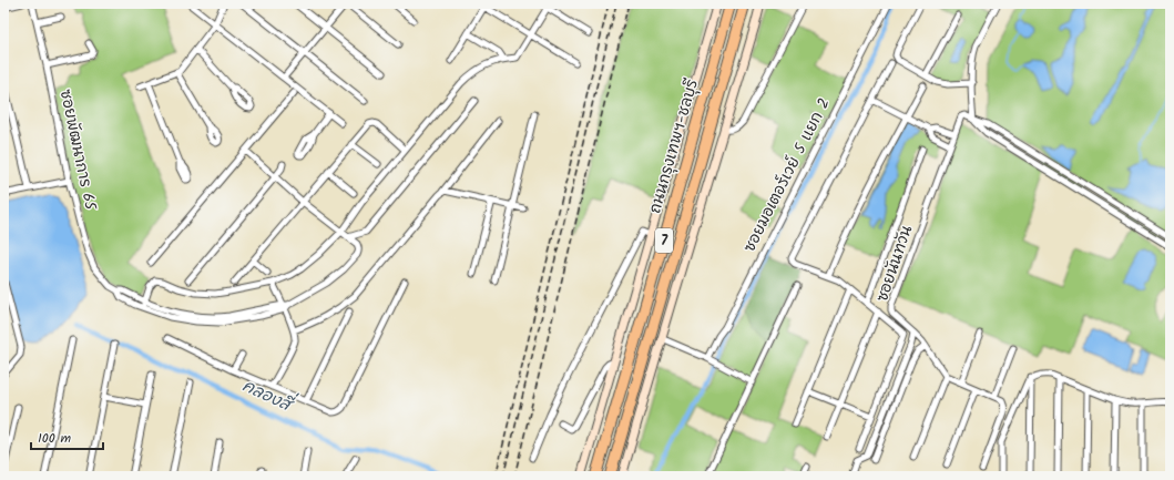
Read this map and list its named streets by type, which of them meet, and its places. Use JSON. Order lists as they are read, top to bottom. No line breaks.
{"streets":{"highway":["ถนนกรุงเทพฯ-ชลบุรี","7"],"street":["ซอยพัฒนาการ 65","ซอยมอเตอร์เวย์ 5 แยก 2","ซอยนันทวัน"]},"water":["คลองสี่"],"scale_bar":"100 m"}
